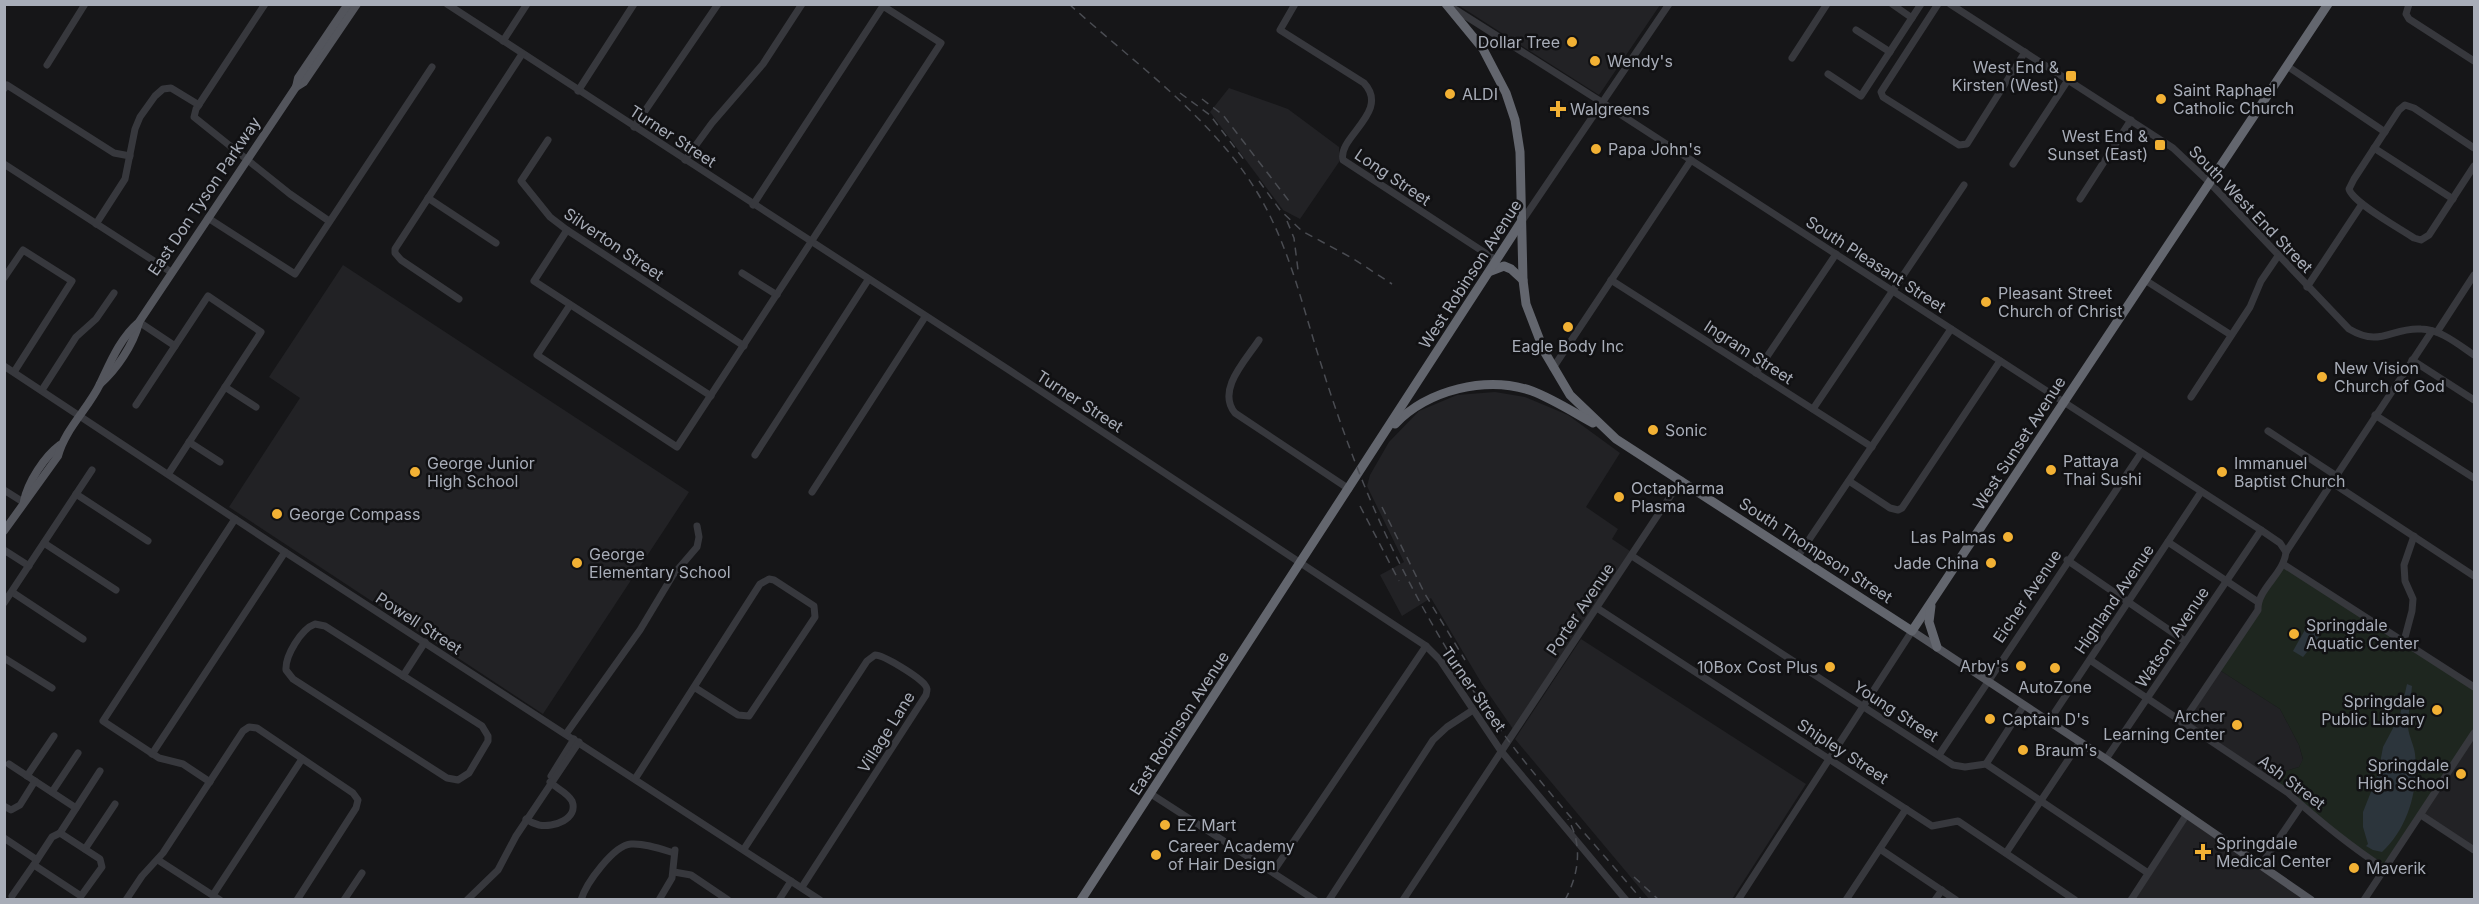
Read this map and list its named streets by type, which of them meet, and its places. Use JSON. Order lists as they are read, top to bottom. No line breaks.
{"streets":{"highway":["West Robinson Avenue","West Sunset Avenue","South Thompson Street","East Robinson Avenue"],"main road":["East Don Tyson Parkway"],"street":["Turner Street","Long Street","South West End Street","Silverton Street","South Pleasant Street","Ingram Street","Eicher Avenue","Highland Avenue","Porter Avenue","Powell Street","Watson Avenue","Young Street","Village Lane","Shipley Street","Ash Street"]},"crossings":[["Turner Street","West Robinson Avenue"],["Turner Street","Porter Avenue"],["Turner Street","East Robinson Avenue"],["Long Street","West Robinson Avenue"],["East Don Tyson Parkway","Powell Street"],["South West End Street","West Sunset Avenue"],["South Pleasant Street","West Robinson Avenue"],["South Pleasant Street","West Sunset Avenue"],["South Pleasant Street","South Thompson Street"],["South Pleasant Street","Eicher Avenue"],["South Pleasant Street","Highland Avenue"],["South Pleasant Street","Watson Avenue"],["West Robinson Avenue","South Thompson Street"],["West Robinson Avenue","East Robinson Avenue"],["West Sunset Avenue","South Thompson Street"],["West Sunset Avenue","Young Street"],["West Sunset Avenue","Shipley Street"],["South Thompson Street","Eicher Avenue"],["South Thompson Street","Highland Avenue"],["South Thompson Street","Porter Avenue"],["South Thompson Street","Watson Avenue"],["Eicher Avenue","Young Street"],["Highland Avenue","Ash Street"],["Porter Avenue","Young Street"],["Porter Avenue","Shipley Street"],["Powell Street","Village Lane"],["Watson Avenue","Ash Street"]],"places":{"other":["Dollar Tree","Wendy's","ALDI","Saint Raphael Catholic Church","Papa John's","Pleasant Street Church of Christ","Eagle Body Inc","New Vision Church of God","Sonic","Pattaya Thai Sushi","George Junior High School","Immanuel Baptist Church","Octapharma Plasma","George Compass","Las Palmas","George Elementary School","Jade China","Springdale Aquatic Center","Arby's","10Box Cost Plus","AutoZone","Springdale Public Library","Captain D's","Archer Learning Center","Braum's","Springdale High School","EZ Mart","Career Academy of Hair Design","Maverik"],"transit":["West End & Kirsten (West)","West End & Sunset (East)"],"health":["Walgreens","Springdale Medical Center"]}}
